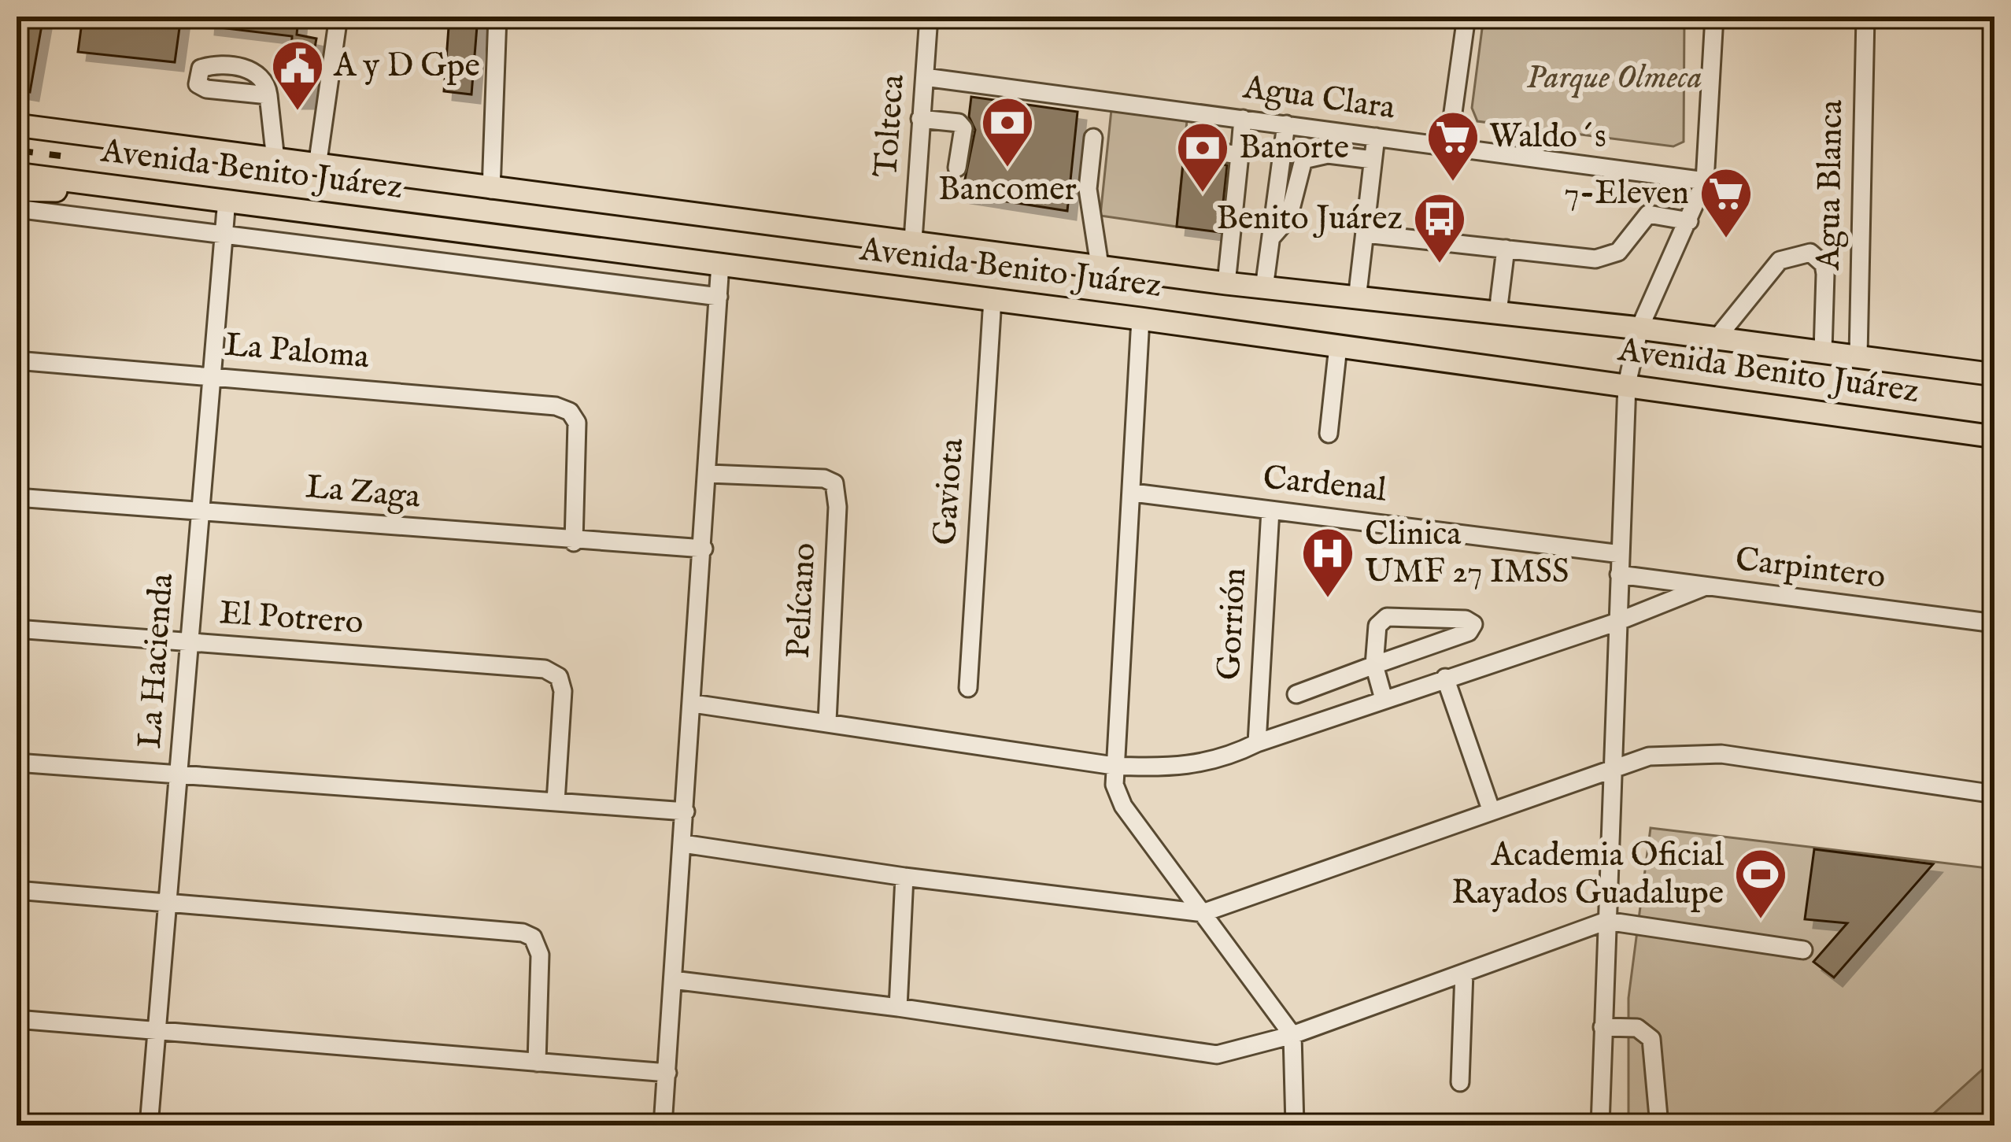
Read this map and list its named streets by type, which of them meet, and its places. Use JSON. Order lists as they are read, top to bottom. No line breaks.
{"streets":{"main road":["Avenida Benito Juárez"],"street":["Agua Clara","Tolteca","Agua Blanca","La Paloma","Cardenal","Gaviota","La Zaga","Carpintero","Pelícano","El Potrero","Gorrión","La Hacienda"]},"crossings":[["Agua Clara","Tolteca"],["Tolteca","Avenida Benito Juárez"],["Avenida Benito Juárez","Agua Blanca"],["Avenida Benito Juárez","Gaviota"],["Avenida Benito Juárez","La Hacienda"],["La Paloma","La Zaga"],["La Paloma","La Hacienda"],["Cardenal","Gorrión"],["La Zaga","La Hacienda"],["El Potrero","La Hacienda"]],"parks":["Parque Olmeca"],"places":{"public building":["A y D Gpe"],"bank":["Bancomer","Banorte"],"supermarket":["Waldo´s","7-Eleven"],"bus stop":["Benito Juárez"],"hospital":["Clinica UMF 27 IMSS"],"sports":["Academia Oficial Rayados Guadalupe"]}}
